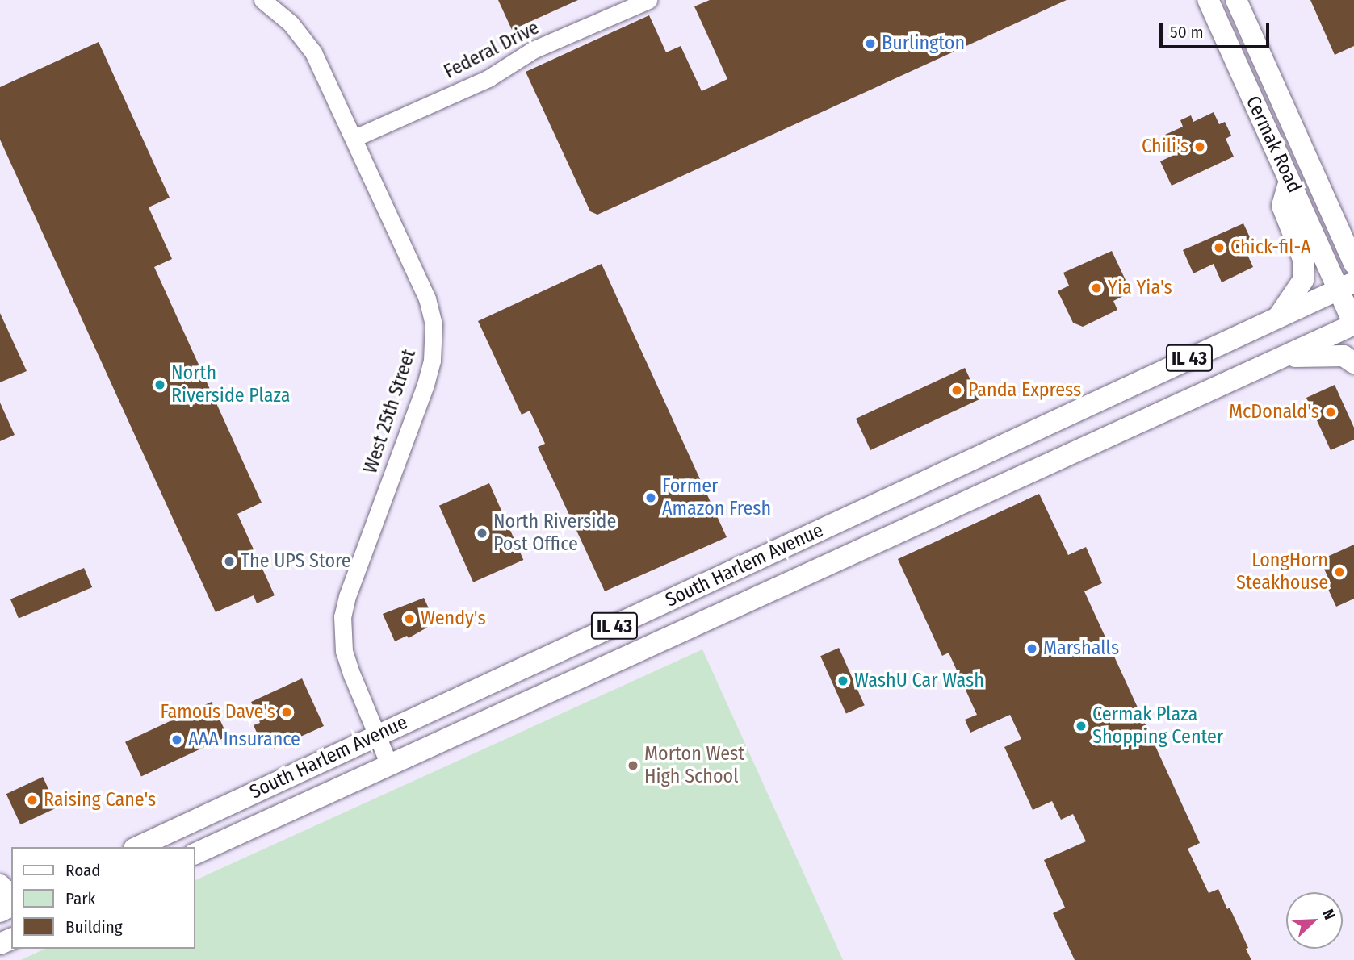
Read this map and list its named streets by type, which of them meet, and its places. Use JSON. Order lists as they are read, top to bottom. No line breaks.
{"streets":{"main road":["Cermak Road","IL 43","South Harlem Avenue"],"street":["Federal Drive","West 25th Street"]},"crossings":[["Federal Drive","West 25th Street"],["Cermak Road","South Harlem Avenue"],["West 25th Street","South Harlem Avenue"]],"places":["Burlington","Chili's","Chick-fil-A","Yia Yia's","North Riverside Plaza","Panda Express","McDonald's","Former Amazon Fresh","North Riverside Post Office","The UPS Store","LongHorn Steakhouse","Wendy's","Marshalls","WashU Car Wash","Famous Dave's","Cermak Plaza Shopping Center","AAA Insurance","Morton West High School","Raising Cane's"],"legend":["Road","Park","Building"],"scale_bar":"50 m","north":"top right"}
